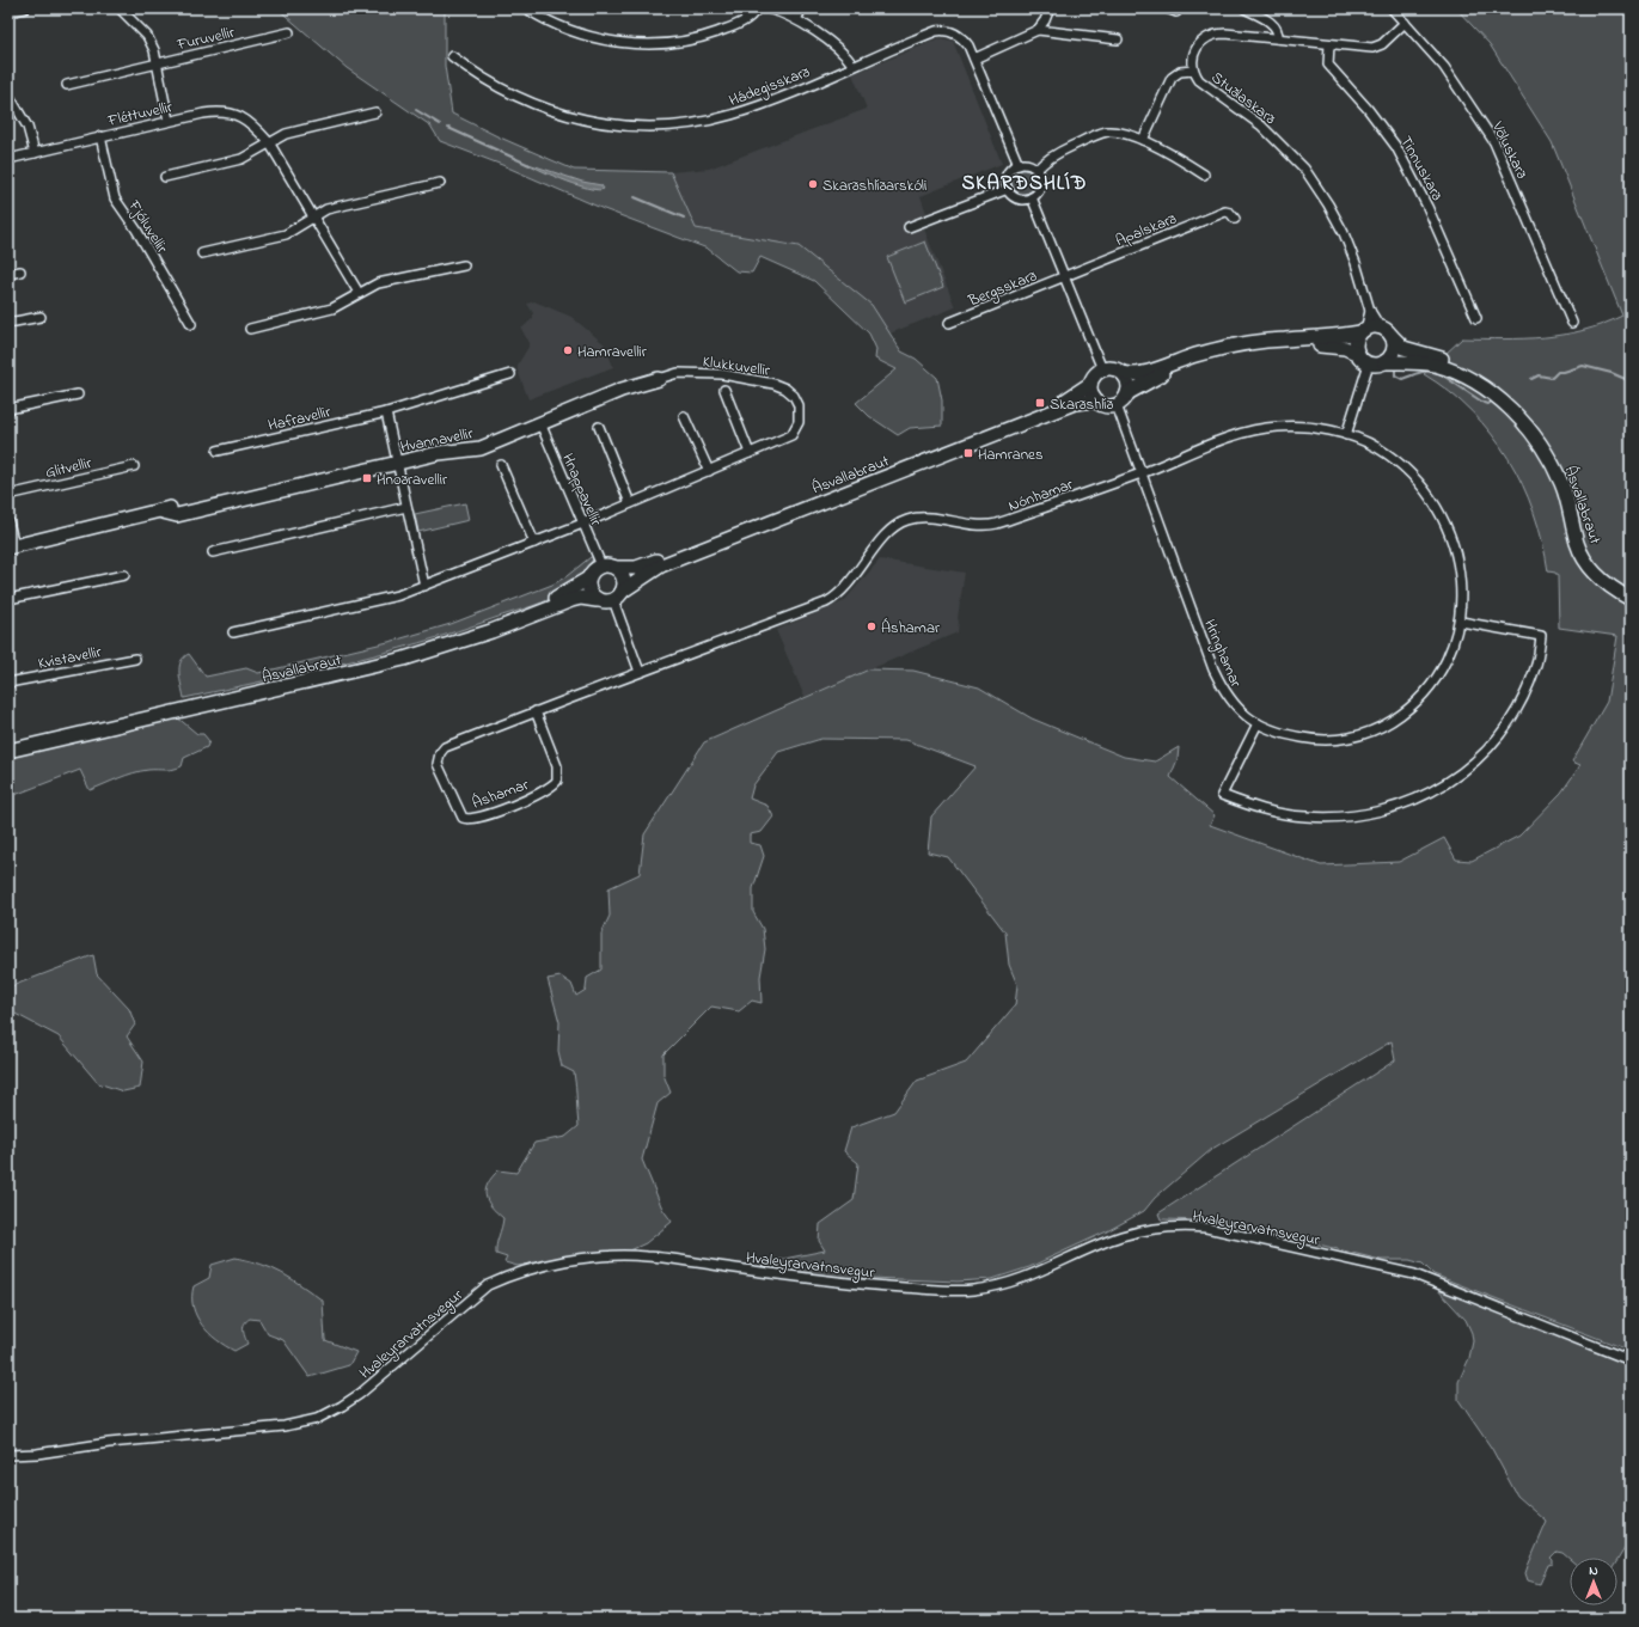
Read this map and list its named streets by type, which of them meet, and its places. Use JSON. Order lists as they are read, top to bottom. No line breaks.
{"streets":{"main road":["Hvannavellir","Ásvallabraut"],"street":["Furuvellir","Hádegisskarð","Stuðlaskarð","Fléttuvellir","Völuskarð","Tinnuskarð","Fjóluvellir","Apalskarð","Bergsskarð","Klukkuvellir","Hafravellir","Glitvellir","Hnappavellir","Nónhamar","Hringhamar","Kvistavellir","Áshamar","Hvaleyrarvatnsvegur"]},"crossings":[["Stuðlaskarð","Völuskarð"],["Stuðlaskarð","Tinnuskarð"],["Stuðlaskarð","Ásvallabraut"],["Fléttuvellir","Fjóluvellir"],["Apalskarð","Bergsskarð"],["Klukkuvellir","Hvannavellir"],["Klukkuvellir","Hnappavellir"],["Hvannavellir","Hnappavellir"],["Ásvallabraut","Hnappavellir"],["Ásvallabraut","Hringhamar"],["Nónhamar","Hringhamar"],["Nónhamar","Áshamar"]],"districts":["SKARÐSHLÍÐ"],"places":{"other":["Skarðshlíðarskóli","Hamravellir","Áshamar"],"transit":["Skarðshlíð","Hamranes","Hnoðravellir"]},"north":"top"}
